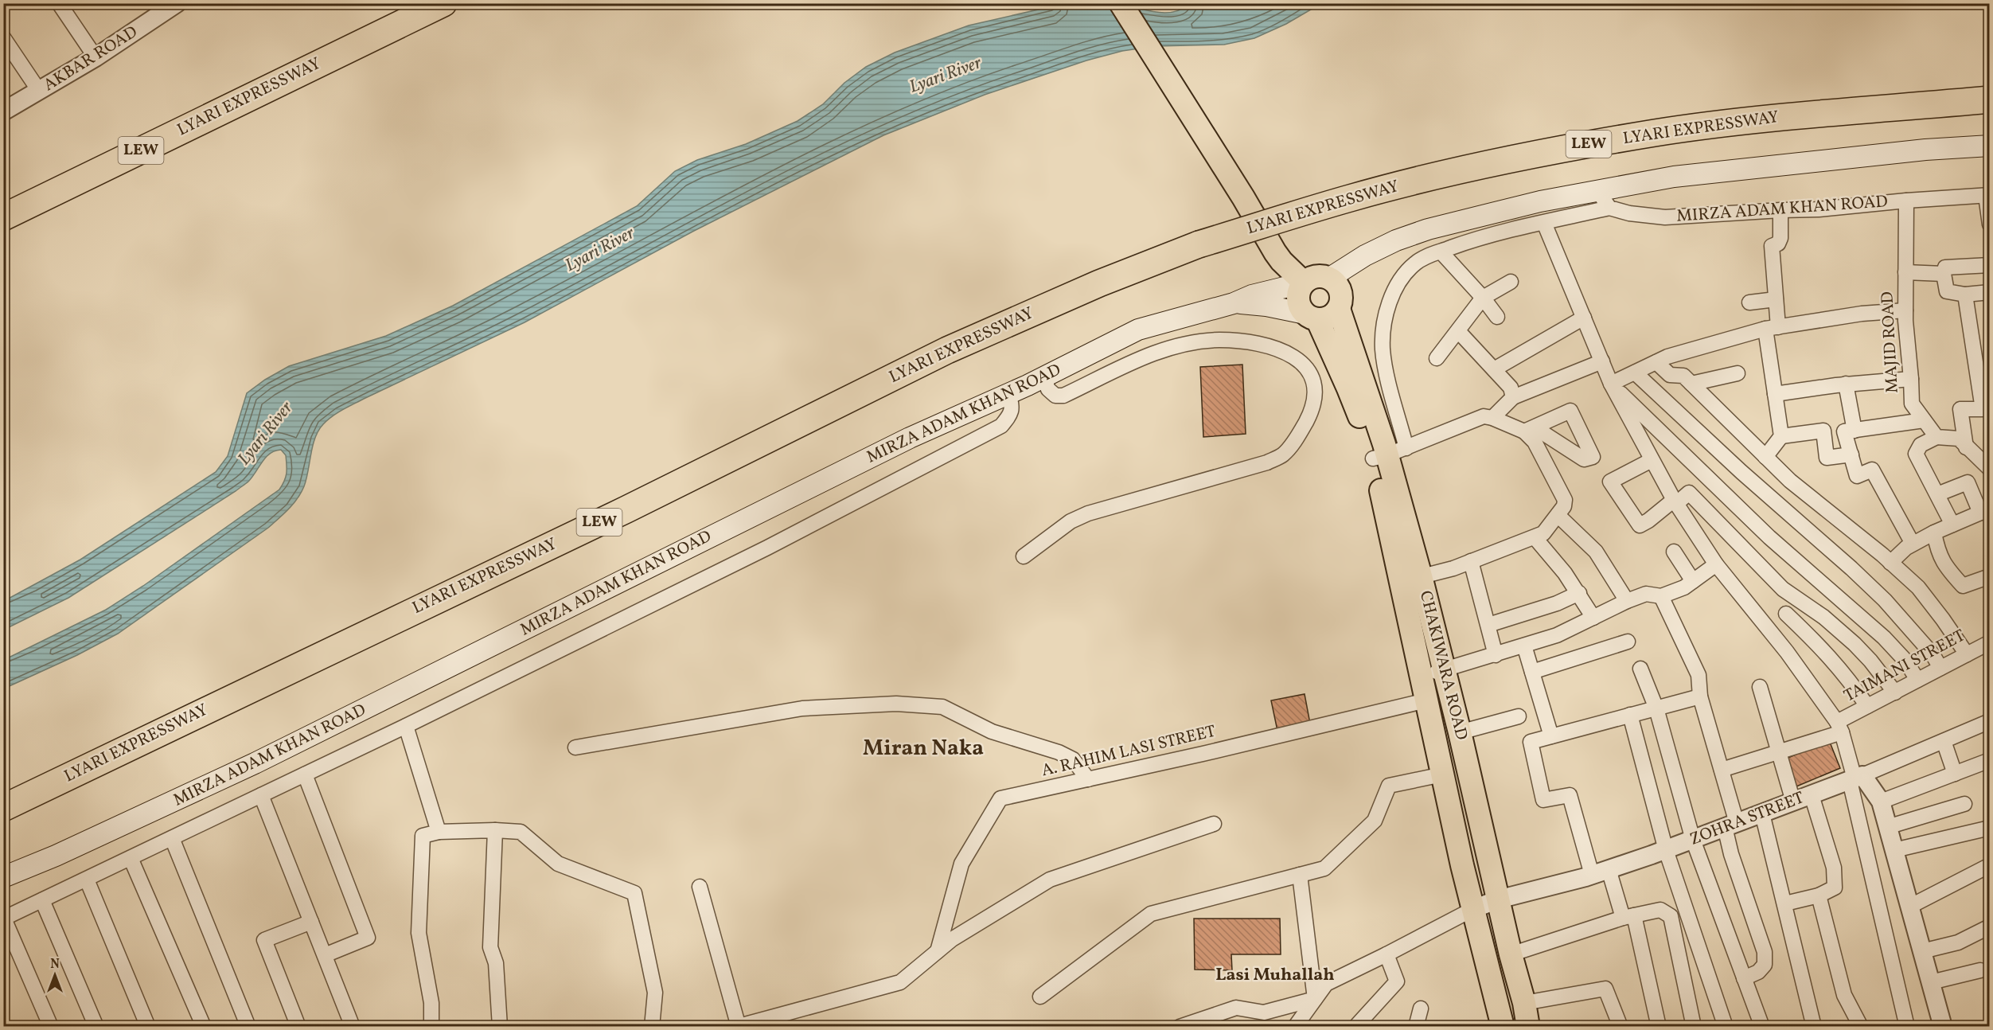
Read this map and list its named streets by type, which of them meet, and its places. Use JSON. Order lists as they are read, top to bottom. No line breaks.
{"streets":{"highway":["LYARI EXPRESSWAY","LEW"],"main road":["MIRZA ADAM KHAN ROAD","CHAKIWARA ROAD"],"street":["AKBAR ROAD","MAJID ROAD","TAIMANI STREET","A. RAHIM LASI STREET","ZOHRA STREET"]},"crossings":[["MIRZA ADAM KHAN ROAD","MAJID ROAD"],["MIRZA ADAM KHAN ROAD","CHAKIWARA ROAD"],["CHAKIWARA ROAD","A. RAHIM LASI STREET"],["CHAKIWARA ROAD","ZOHRA STREET"]],"districts":["Miran Naka","Lasi Muhallah"],"water":["Lyari River"],"north":"top"}
